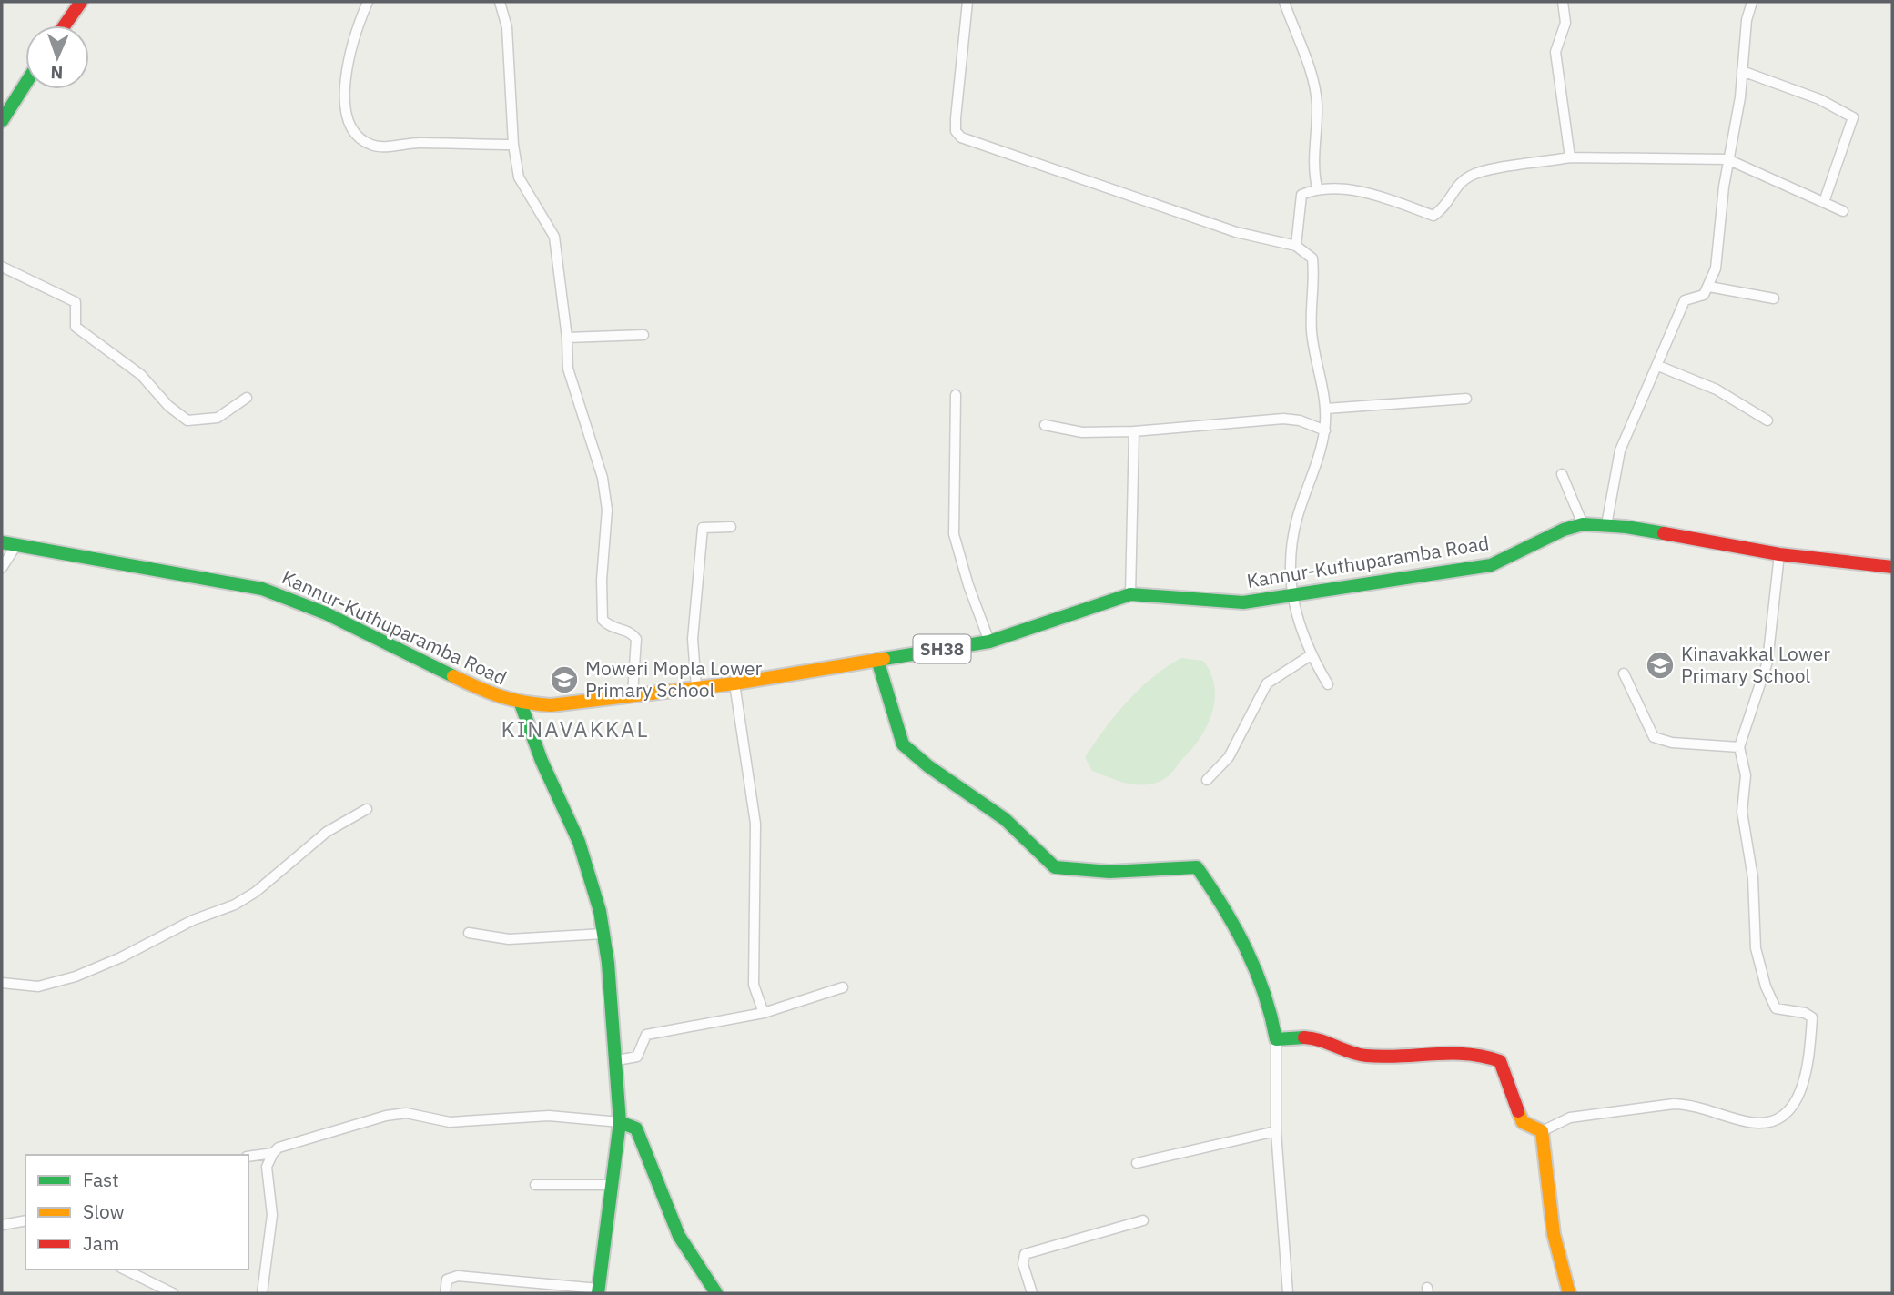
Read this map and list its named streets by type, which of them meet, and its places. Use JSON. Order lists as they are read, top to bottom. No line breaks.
{"streets":{"main road":["Kannur-Kuthuparamba Road","SH38"]},"districts":["KINAVAKKAL"],"places":{"school or university":["Kinavakkal Lower Primary School","Moweri Mopla Lower Primary School"]},"legend":["Fast","Slow","Jam"],"north":"bottom"}
